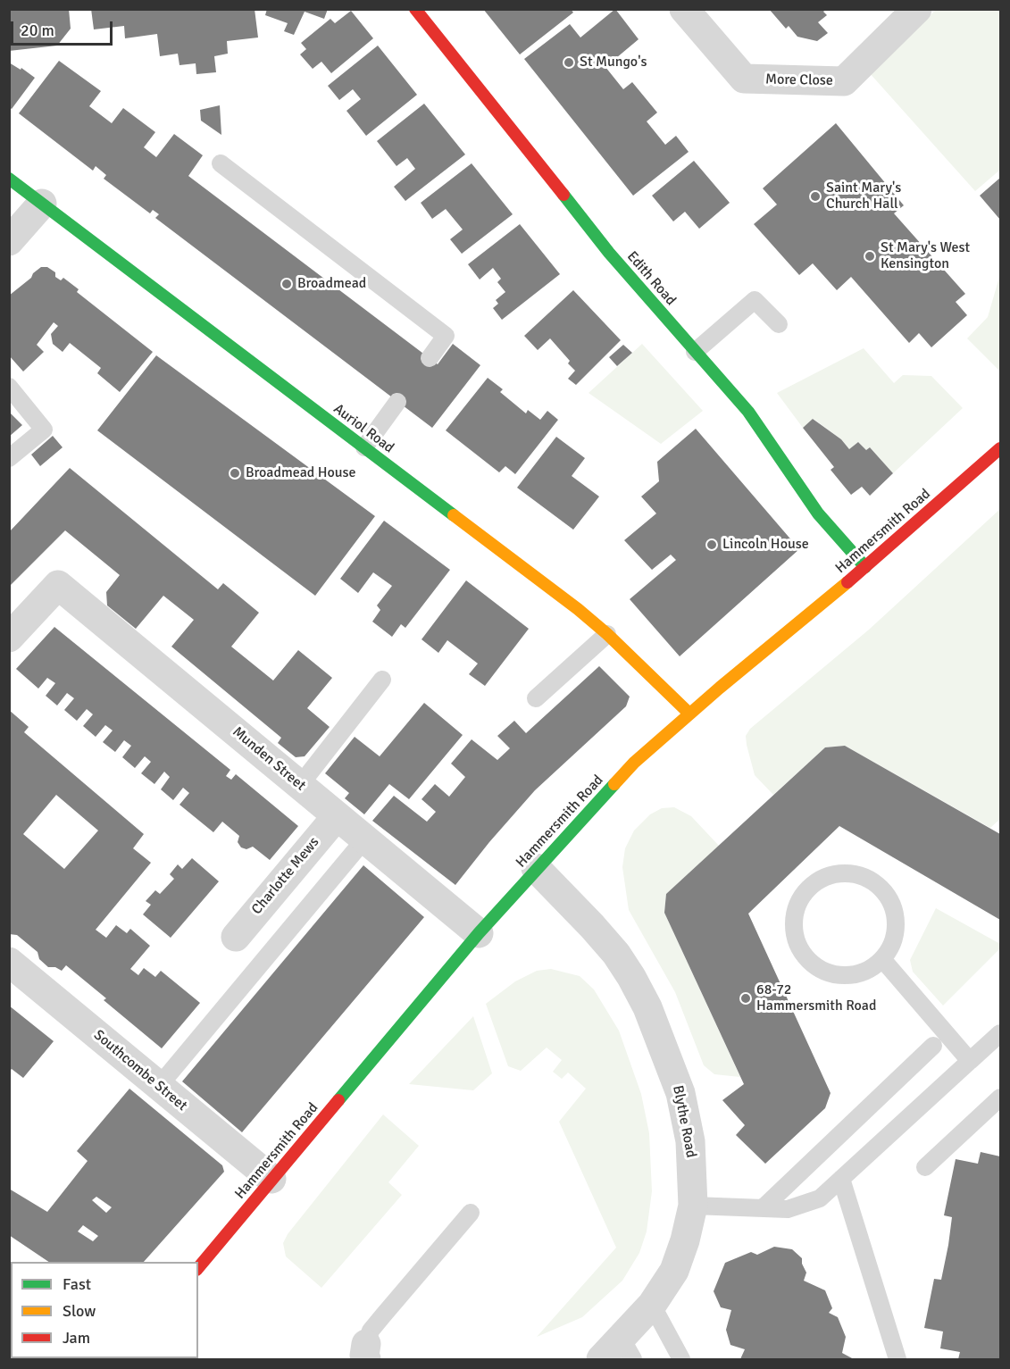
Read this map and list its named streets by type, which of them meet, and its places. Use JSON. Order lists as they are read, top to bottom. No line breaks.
{"streets":{"street":["More Close","Edith Road","Auriol Road","Hammersmith Road","Munden Street","Charlotte Mews","Southcombe Street","Blythe Road"]},"crossings":[["Edith Road","Hammersmith Road"],["Auriol Road","Hammersmith Road"],["Hammersmith Road","Munden Street"],["Hammersmith Road","Southcombe Street"],["Hammersmith Road","Blythe Road"],["Munden Street","Charlotte Mews"]],"places":["St Mungo's","Saint Mary's Church Hall","St Mary's West Kensington","Broadmead","Broadmead House","Lincoln House","68-72 Hammersmith Road"],"legend":["Fast","Slow","Jam"],"scale_bar":"20 m"}
